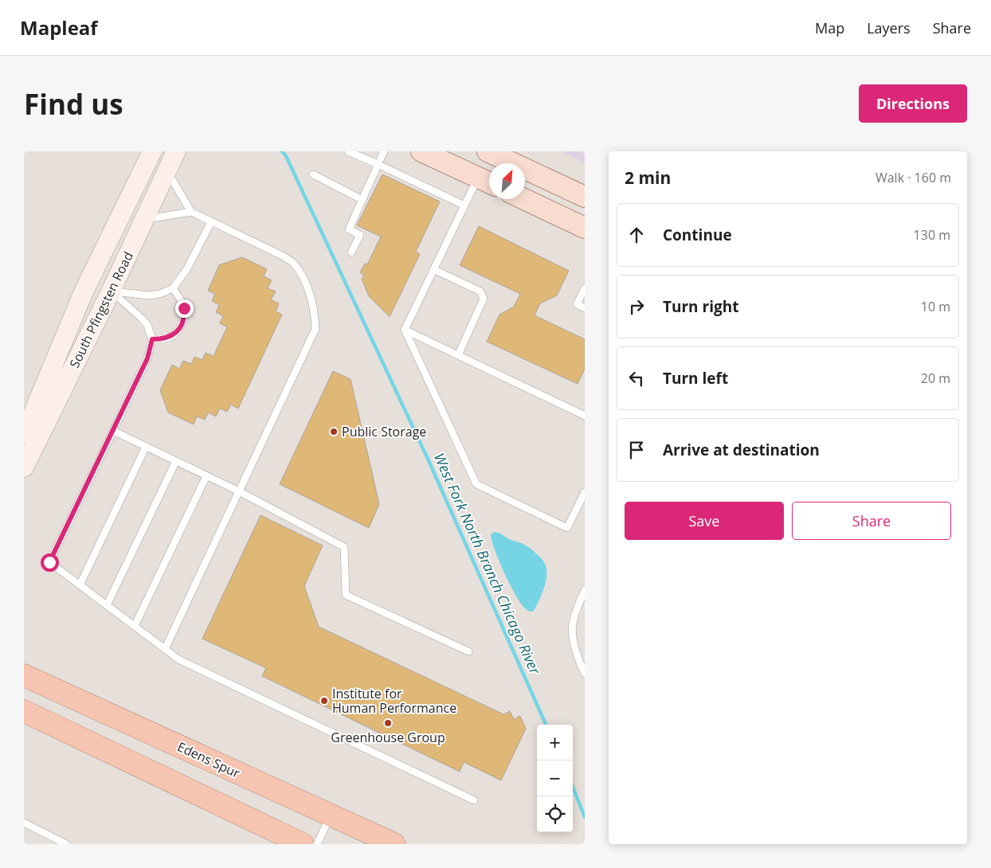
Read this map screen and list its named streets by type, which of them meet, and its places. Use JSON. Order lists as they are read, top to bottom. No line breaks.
{"streets":{"highway":["Edens Spur"],"main road":["South Pfingsten Road"]},"water":["West Fork North Branch Chicago River"],"places":["Public Storage","Institute for Human Performance","Greenhouse Group"],"north":"top right","page":{"header":"Mapleaf","nav":["Map","Layers","Share"],"buttons":["Directions",["Save","Share"]],"title":"Find us","heading":["2 min","Walk · 160 m"],"list":[["Continue","130 m"],["Turn right","10 m"],["Turn left","20 m"],"Arrive at destination"],"map_buttons":["+","−"]}}
